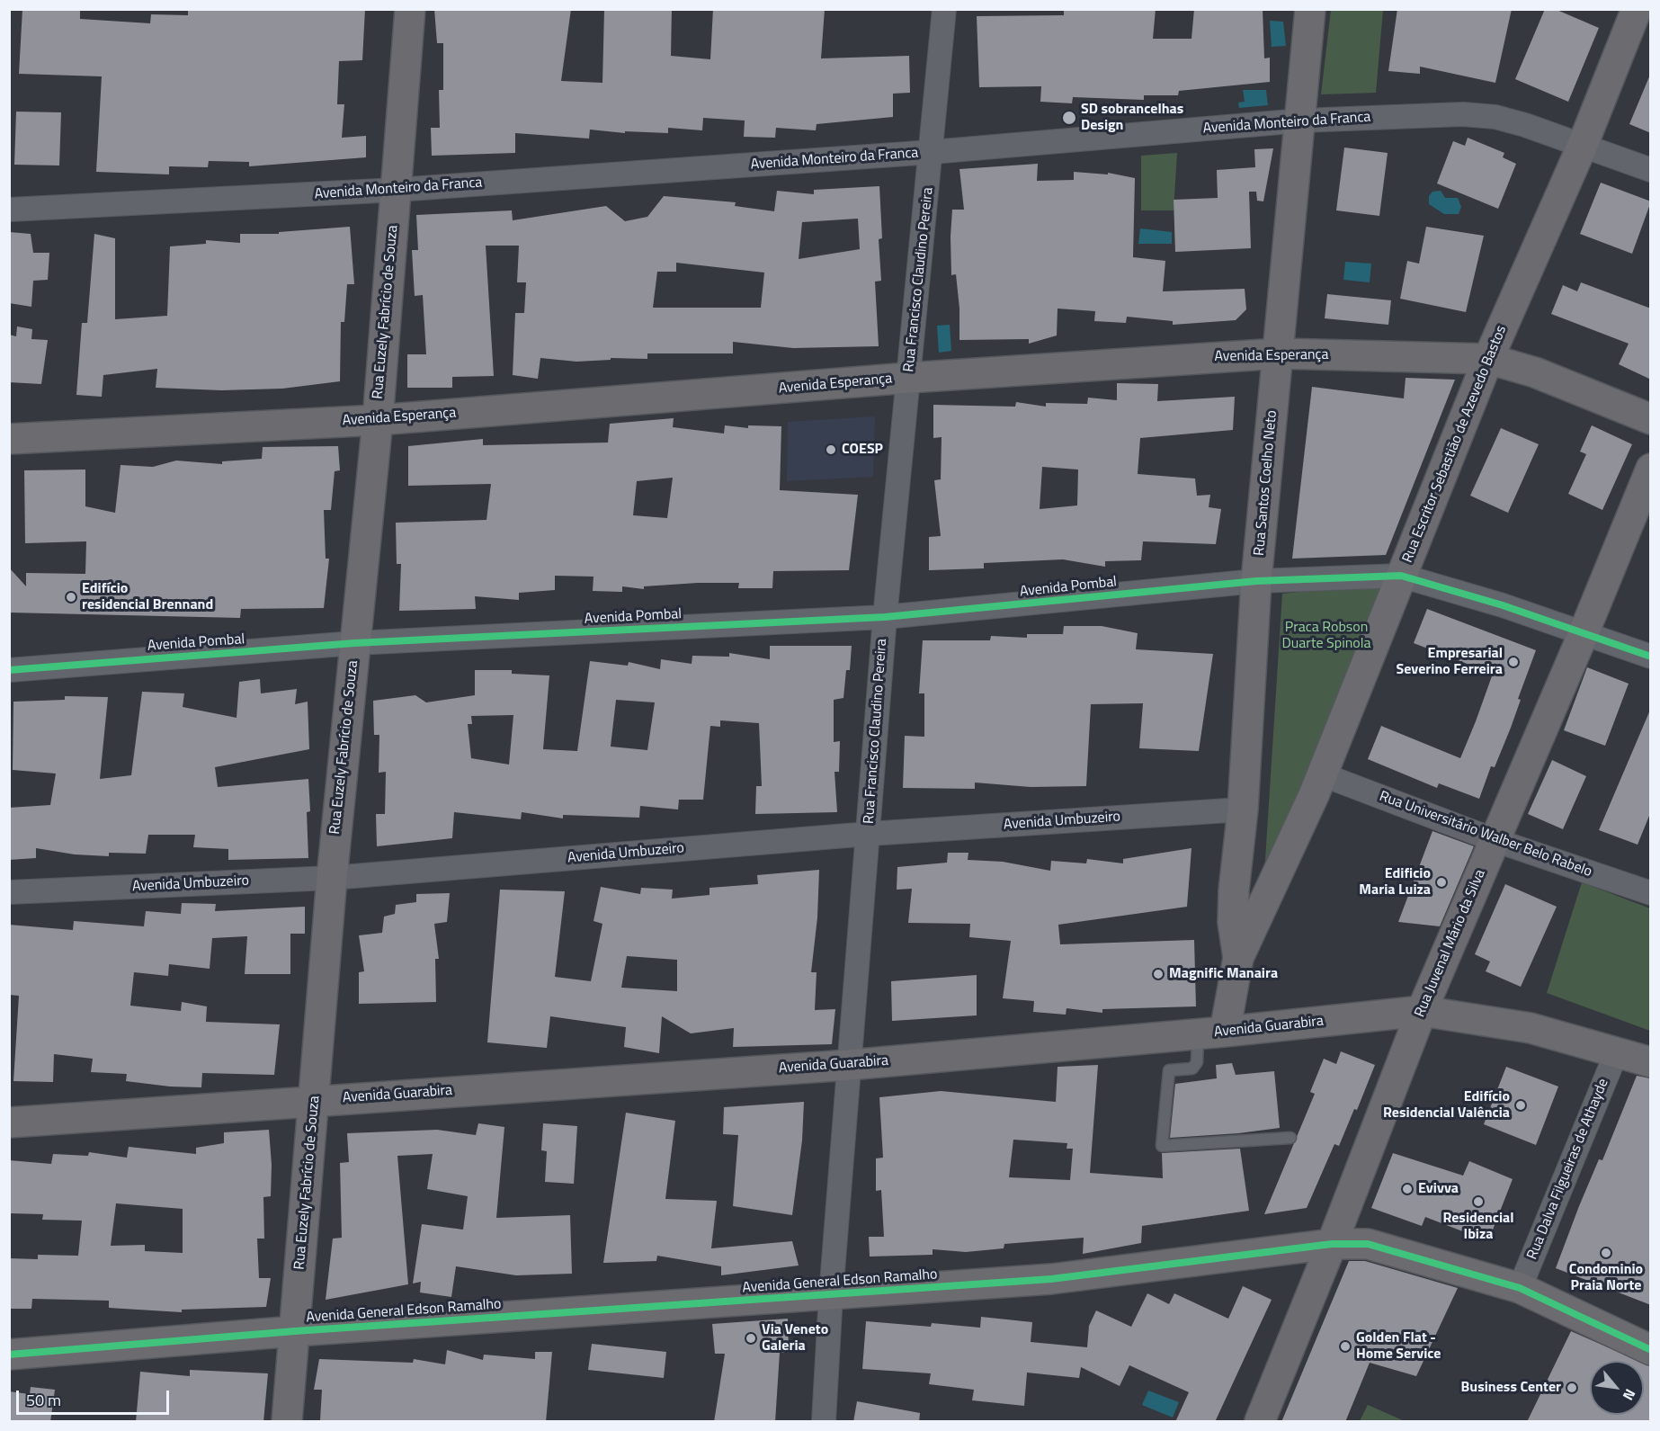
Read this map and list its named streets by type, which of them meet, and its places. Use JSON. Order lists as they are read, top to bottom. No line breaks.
{"streets":{"main road":["Rua Euzely Fabrício de Souza","Avenida Esperança","Rua Escritor Sebastião de Azevedo Bastos","Rua Santos Coelho Neto","Rua Juvenal Mário da Silva","Avenida Guarabira","Avenida General Edson Ramalho"],"street":["Avenida Monteiro da Franca","Rua Francisco Claudino Pereira","Avenida Pombal","Avenida Umbuzeiro","Rua Universitário Walber Belo Rabelo","Rua Dalva Filgueiras de Athayde"]},"crossings":[["Avenida Monteiro da Franca","Rua Francisco Claudino Pereira"],["Avenida Monteiro da Franca","Rua Euzely Fabrício de Souza"],["Avenida Monteiro da Franca","Rua Escritor Sebastião de Azevedo Bastos"],["Avenida Monteiro da Franca","Rua Santos Coelho Neto"],["Rua Francisco Claudino Pereira","Avenida Esperança"],["Rua Francisco Claudino Pereira","Avenida Pombal"],["Rua Francisco Claudino Pereira","Avenida Umbuzeiro"],["Rua Francisco Claudino Pereira","Avenida Guarabira"],["Rua Francisco Claudino Pereira","Avenida General Edson Ramalho"],["Rua Euzely Fabrício de Souza","Avenida Esperança"],["Rua Euzely Fabrício de Souza","Avenida Pombal"],["Rua Euzely Fabrício de Souza","Avenida Umbuzeiro"],["Rua Euzely Fabrício de Souza","Avenida Guarabira"],["Rua Euzely Fabrício de Souza","Avenida General Edson Ramalho"],["Avenida Esperança","Rua Escritor Sebastião de Azevedo Bastos"],["Avenida Esperança","Rua Santos Coelho Neto"],["Rua Escritor Sebastião de Azevedo Bastos","Rua Santos Coelho Neto"],["Rua Escritor Sebastião de Azevedo Bastos","Avenida Pombal"],["Rua Escritor Sebastião de Azevedo Bastos","Rua Universitário Walber Belo Rabelo"],["Rua Escritor Sebastião de Azevedo Bastos","Avenida Guarabira"],["Rua Santos Coelho Neto","Avenida Pombal"],["Rua Santos Coelho Neto","Avenida Umbuzeiro"],["Avenida Pombal","Rua Juvenal Mário da Silva"],["Rua Universitário Walber Belo Rabelo","Rua Juvenal Mário da Silva"],["Rua Juvenal Mário da Silva","Avenida Guarabira"],["Rua Juvenal Mário da Silva","Avenida General Edson Ramalho"],["Avenida Guarabira","Rua Dalva Filgueiras de Athayde"],["Rua Dalva Filgueiras de Athayde","Avenida General Edson Ramalho"]],"parks":["Praca Robson Duarte Spinola"],"places":["SD sobrancelhas Design","COESP","Edifício residencial Brennand","Empresarial Severino Ferreira","Edificio Maria Luiza","Magnific Manaira","Edifício Residencial Valência","Evivva","Residencial Ibiza","Condominio Praia Norte","Via Veneto Galeria","Golden Flat - Home Service","Business Center"],"scale_bar":"50 m","north":"bottom right"}
